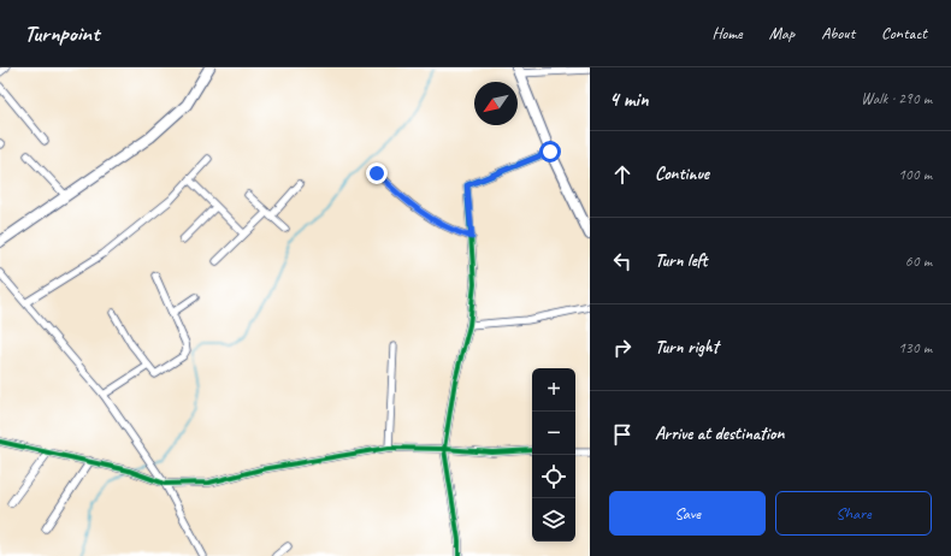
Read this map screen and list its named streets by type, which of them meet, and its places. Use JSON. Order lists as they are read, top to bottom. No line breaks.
{"north":"bottom left","page":{"header":"Turnpoint","nav":["Home","Map","About","Contact"],"heading":["4 min","Walk · 290 m"],"list":[["Continue","100 m"],["Turn left","60 m"],["Turn right","130 m"],"Arrive at destination"],"map_buttons":["+","−"],"buttons":["Save","Share"]}}
